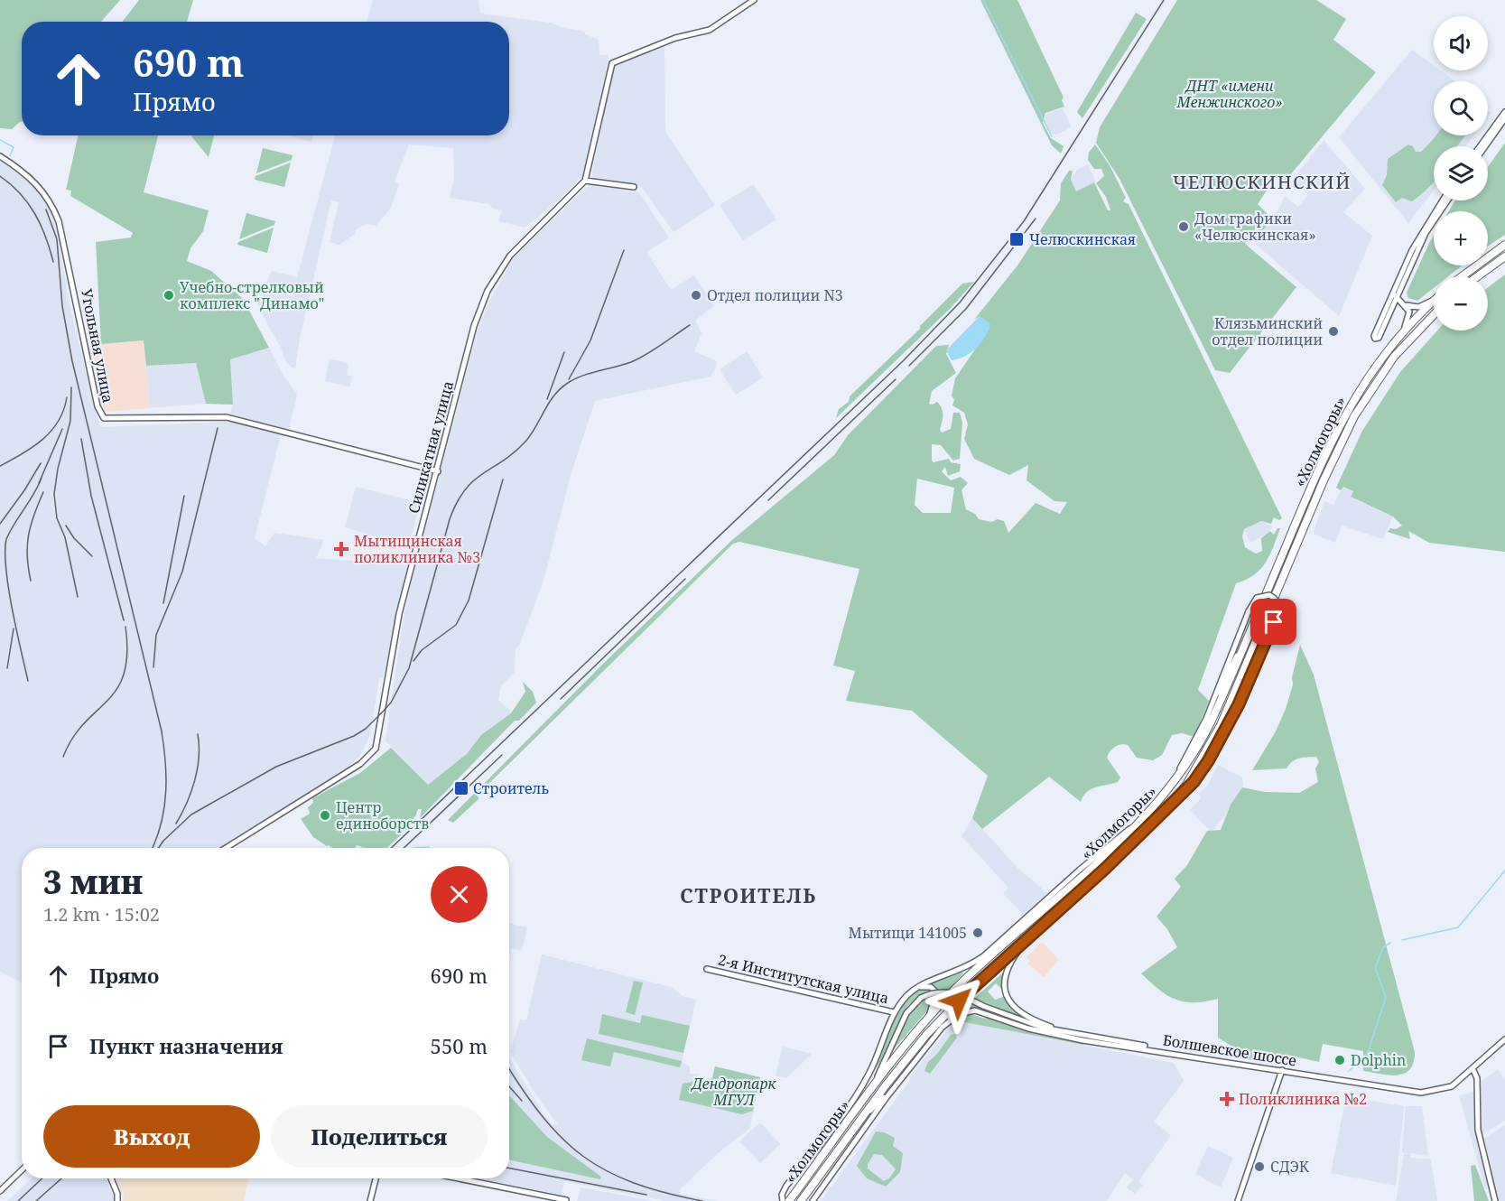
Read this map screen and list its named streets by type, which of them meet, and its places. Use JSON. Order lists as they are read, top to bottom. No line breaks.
{"streets":{"highway":["«Холмогоры»"],"street":["Угольная улица","Силикатная улица","2-я Институтская улица","Болшевское шоссе"]},"crossings":[["Угольная улица","Силикатная улица"]],"districts":["ЧЕЛЮСКИНСКИЙ","СТРОИТЕЛЬ"],"parks":["ДНТ «имени Менжинского»","Дендропарк МГУЛ"],"places":{"other":["Дом графики «Челюскинская»","Учебно-стрелковый комплекс \"Динамо\"","Отдел полиции N3","Клязьминский отдел полиции","Центр единоборств","Мытищи 141005","Dolphin","СДЭК"],"transit":["Челюскинская","Строитель"],"health":["Мытищинская поликлиника №3","Поликлиника №2"]},"page":{"map_buttons":["+","−"],"turn":["690 m","Прямо"],"heading":["3 мин","1.2 km · 15:02"],"list":[{"name":"Прямо","value":"690 m"},{"name":"Пункт назначения","value":"550 m"}],"buttons":["Выход","Поделиться"]}}
